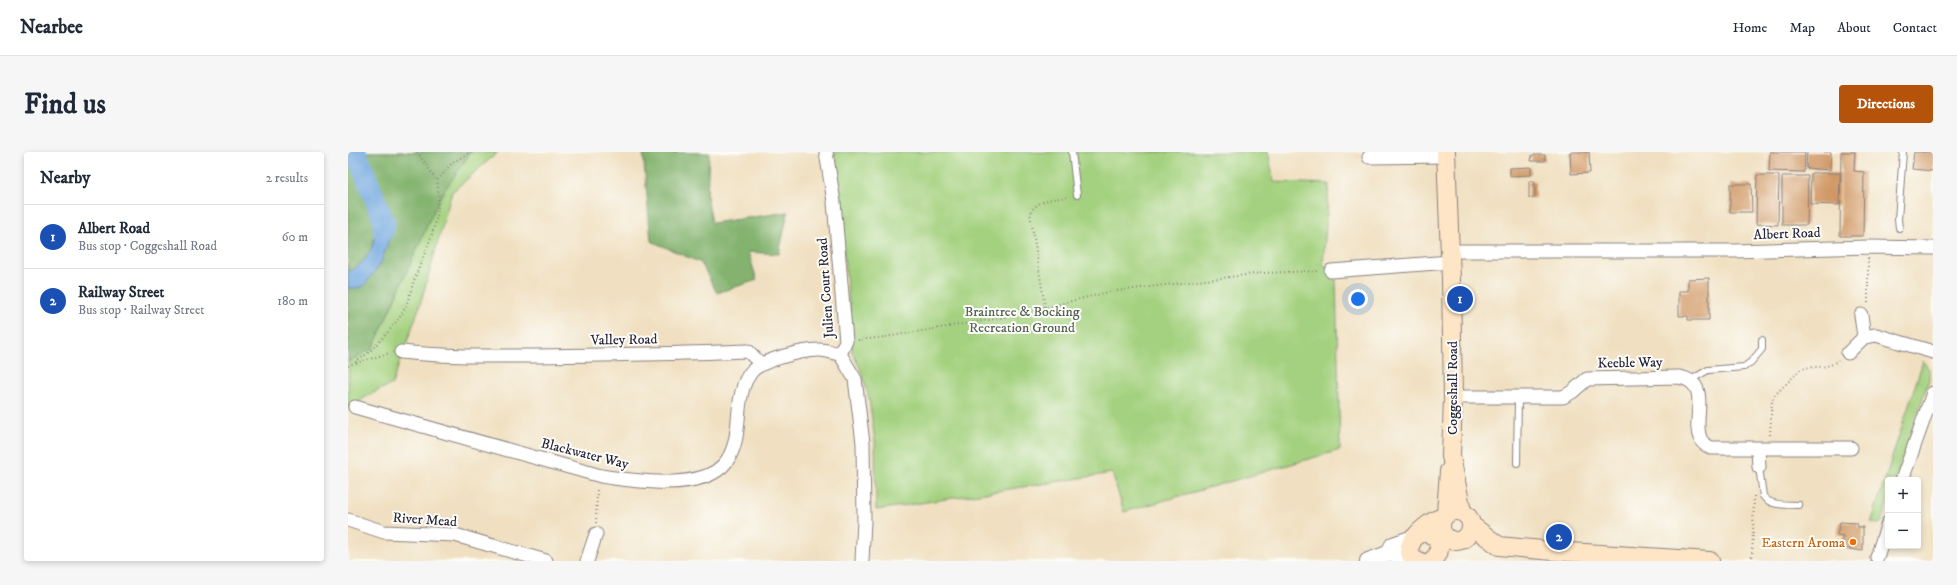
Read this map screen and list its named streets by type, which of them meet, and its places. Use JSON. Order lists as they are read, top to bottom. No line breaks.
{"streets":{"main road":["Coggeshall Road"],"street":["Albert Road","Julien Court Road","Valley Road","Keeble Way","Blackwater Way","River Mead"]},"crossings":[["Albert Road","Coggeshall Road"],["Valley Road","Blackwater Way"],["Keeble Way","Coggeshall Road"]],"parks":["Braintree & Bocking Recreation Ground"],"places":["Eastern Aroma"],"page":{"header":"Nearbee","nav":["Home","Map","About","Contact"],"buttons":"Directions","title":"Find us","heading":["Nearby","2 results"],"list":[{"mark":"1","name":"Albert Road","note":"Bus stop · Coggeshall Road","value":"60 m"},{"mark":"2","name":"Railway Street","note":"Bus stop · Railway Street","value":"180 m"}],"pins":["1","2"],"map_buttons":["+","−"]}}
